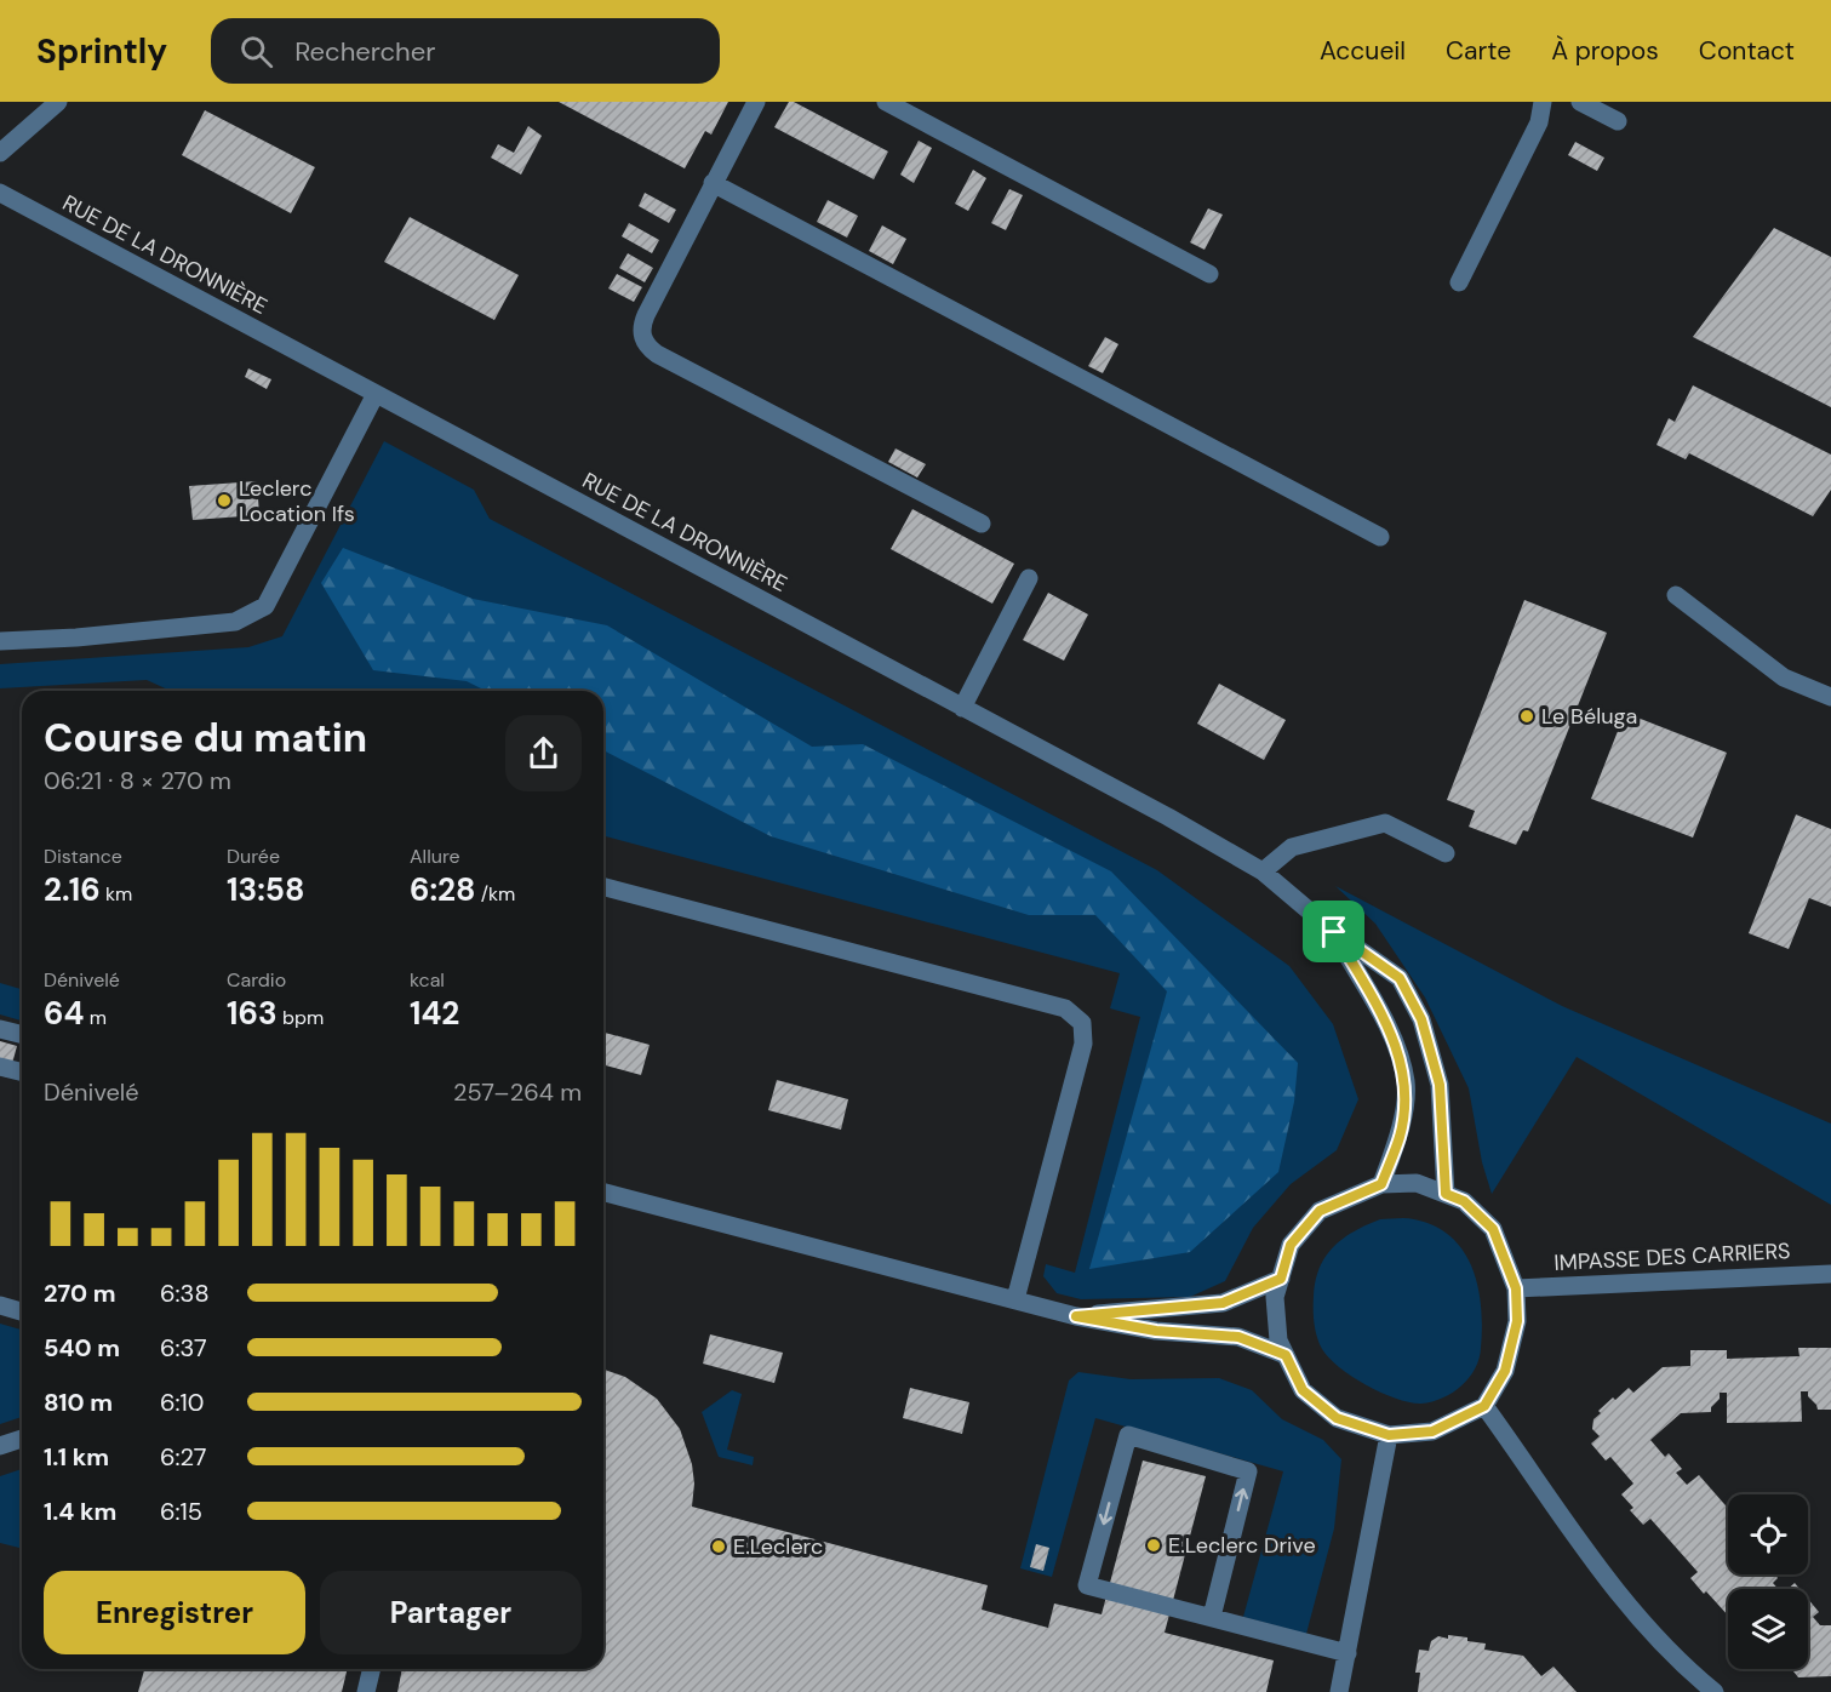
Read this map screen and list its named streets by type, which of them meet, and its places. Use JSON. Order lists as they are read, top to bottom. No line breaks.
{"streets":{"street":["RUE DE LA DRONNIÈRE","IMPASSE DES CARRIERS"]},"crossings":[["RUE DE LA DRONNIÈRE","IMPASSE DES CARRIERS"]],"places":["Leclerc Location Ifs","Le Béluga","E.Leclerc Drive","E.Leclerc"],"page":{"header":"Sprintly","search":"Rechercher","nav":["Accueil","Carte","À propos","Contact"],"heading":["Course du matin","06:21 · 8 × 270 m"],"stats":[["Distance","2.16 km"],["Durée","13:58"],["Allure","6:28 /km"],["Dénivelé","64 m"],["Cardio","163 bpm"],["kcal","142"]],"chart":["Dénivelé","257–264 m"],"list":[{"name":"270 m","note":"6:38"},{"name":"540 m","note":"6:37"},{"name":"810 m","note":"6:10"},{"name":"1.1 km","note":"6:27"},{"name":"1.4 km","note":"6:15"}],"buttons":["Enregistrer","Partager"]}}
